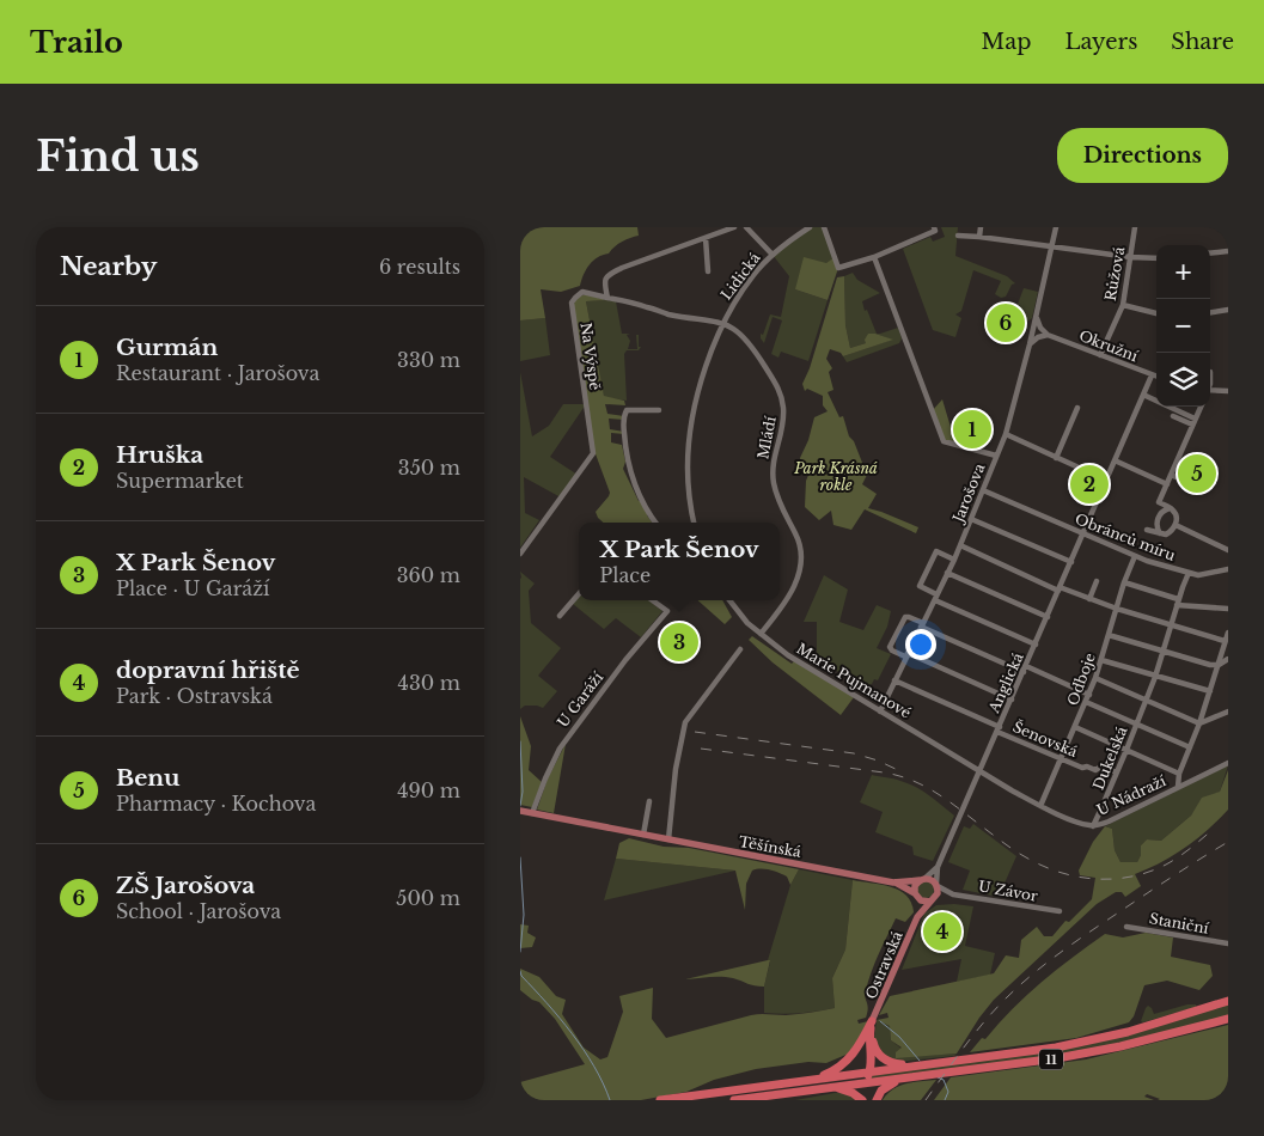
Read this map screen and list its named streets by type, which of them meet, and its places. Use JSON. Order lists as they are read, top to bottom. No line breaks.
{"streets":{"highway":["11"],"main road":["Těšínská","Ostravská"],"street":["Růžová","Lidická","Okružní","Na Výspě","Mládí","Jarošova","Obránců míru","Odboje","Marie Pujmanové","Anglická","U Garáží","Šenovská","Dukelská","U Nádraží","U Závor","Staniční"]},"crossings":[["Růžová","Okružní"],["Lidická","Mládí"],["Mládí","Marie Pujmanové"],["Jarošova","Obránců míru"],["Jarošova","Marie Pujmanové"],["Jarošova","Šenovská"],["Obránců míru","Odboje"],["Obránců míru","Anglická"],["Obránců míru","Dukelská"],["Odboje","Šenovská"],["Odboje","U Nádraží"],["Marie Pujmanové","Anglická"],["Marie Pujmanové","U Nádraží"],["Anglická","Šenovská"],["Anglická","U Nádraží"],["Anglická","Těšínská"],["Anglická","U Závor"],["Anglická","Ostravská"],["U Garáží","Těšínská"],["Šenovská","Dukelská"],["Dukelská","U Nádraží"],["Těšínská","U Závor"],["Těšínská","Ostravská"],["U Závor","Ostravská"]],"parks":["Park Krásná rokle"],"page":{"header":"Trailo","nav":["Map","Layers","Share"],"buttons":"Directions","title":"Find us","heading":["Nearby","6 results"],"map_buttons":["+","−"],"pins":["6","1","5","2","3","4"],"list":[{"mark":"1","name":"Gurmán","note":"Restaurant · Jarošova","value":"330 m"},{"mark":"2","name":"Hruška","note":"Supermarket","value":"350 m"},{"mark":"3","name":"X Park Šenov","note":"Place · U Garáží","value":"360 m"},{"mark":"4","name":"dopravní hřiště","note":"Park · Ostravská","value":"430 m"},{"mark":"5","name":"Benu","note":"Pharmacy · Kochova","value":"490 m"},{"mark":"6","name":"ZŠ Jarošova","note":"School · Jarošova","value":"500 m"}],"popup":["X Park Šenov","Place"]}}
